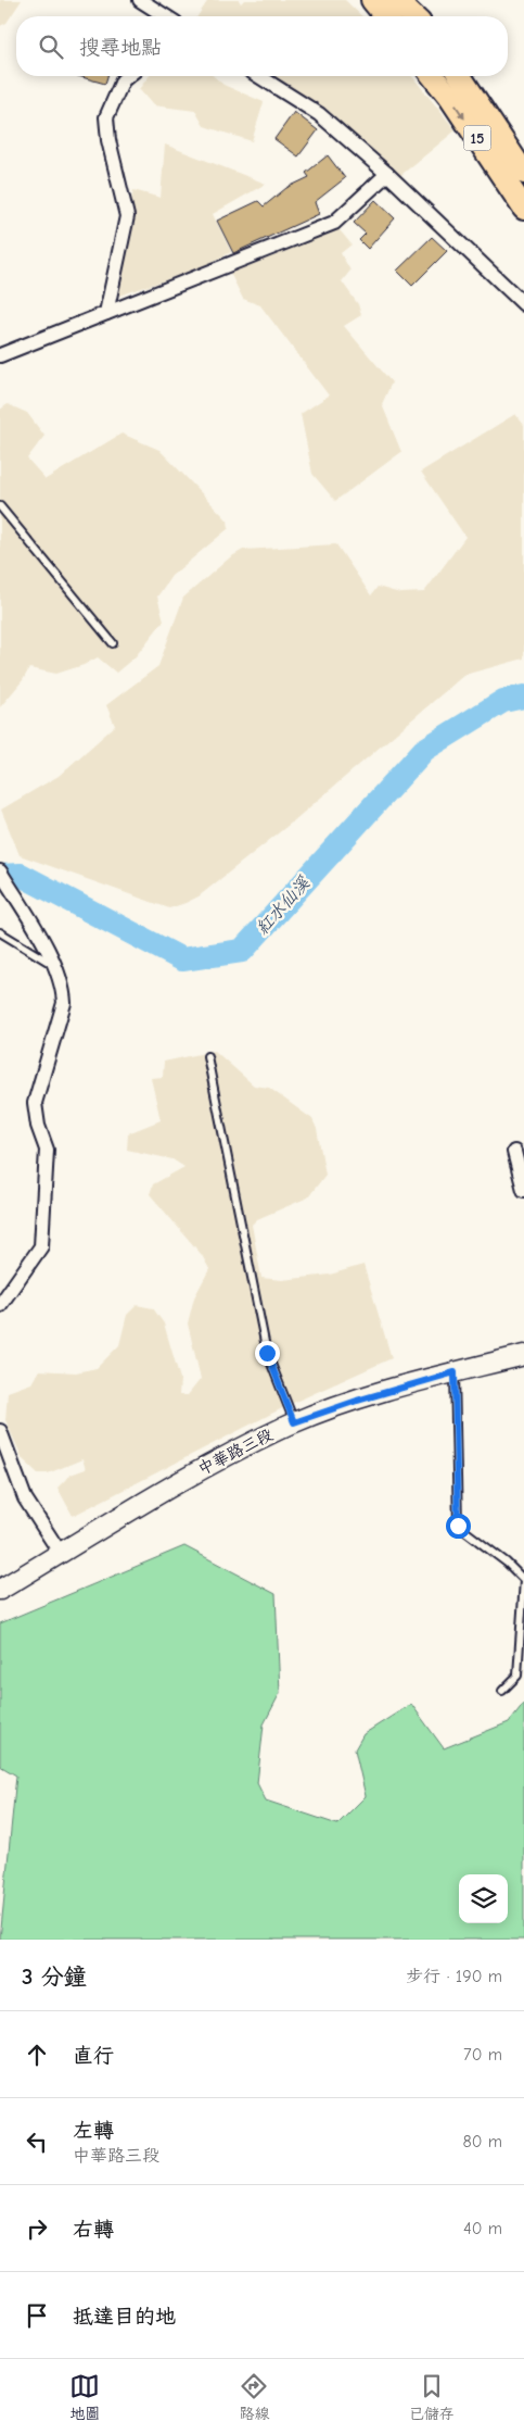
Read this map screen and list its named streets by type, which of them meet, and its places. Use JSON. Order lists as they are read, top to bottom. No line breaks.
{"streets":{"main road":["15","中華路三段"]},"water":["紅水仙溪"],"page":{"search":"搜尋地點","heading":["3 分鐘","步行 · 190 m"],"list":[["直行","70 m"],["左轉","中華路三段","80 m"],["右轉","40 m"],"抵達目的地"],"nav":["地圖","路線","已儲存"]}}
